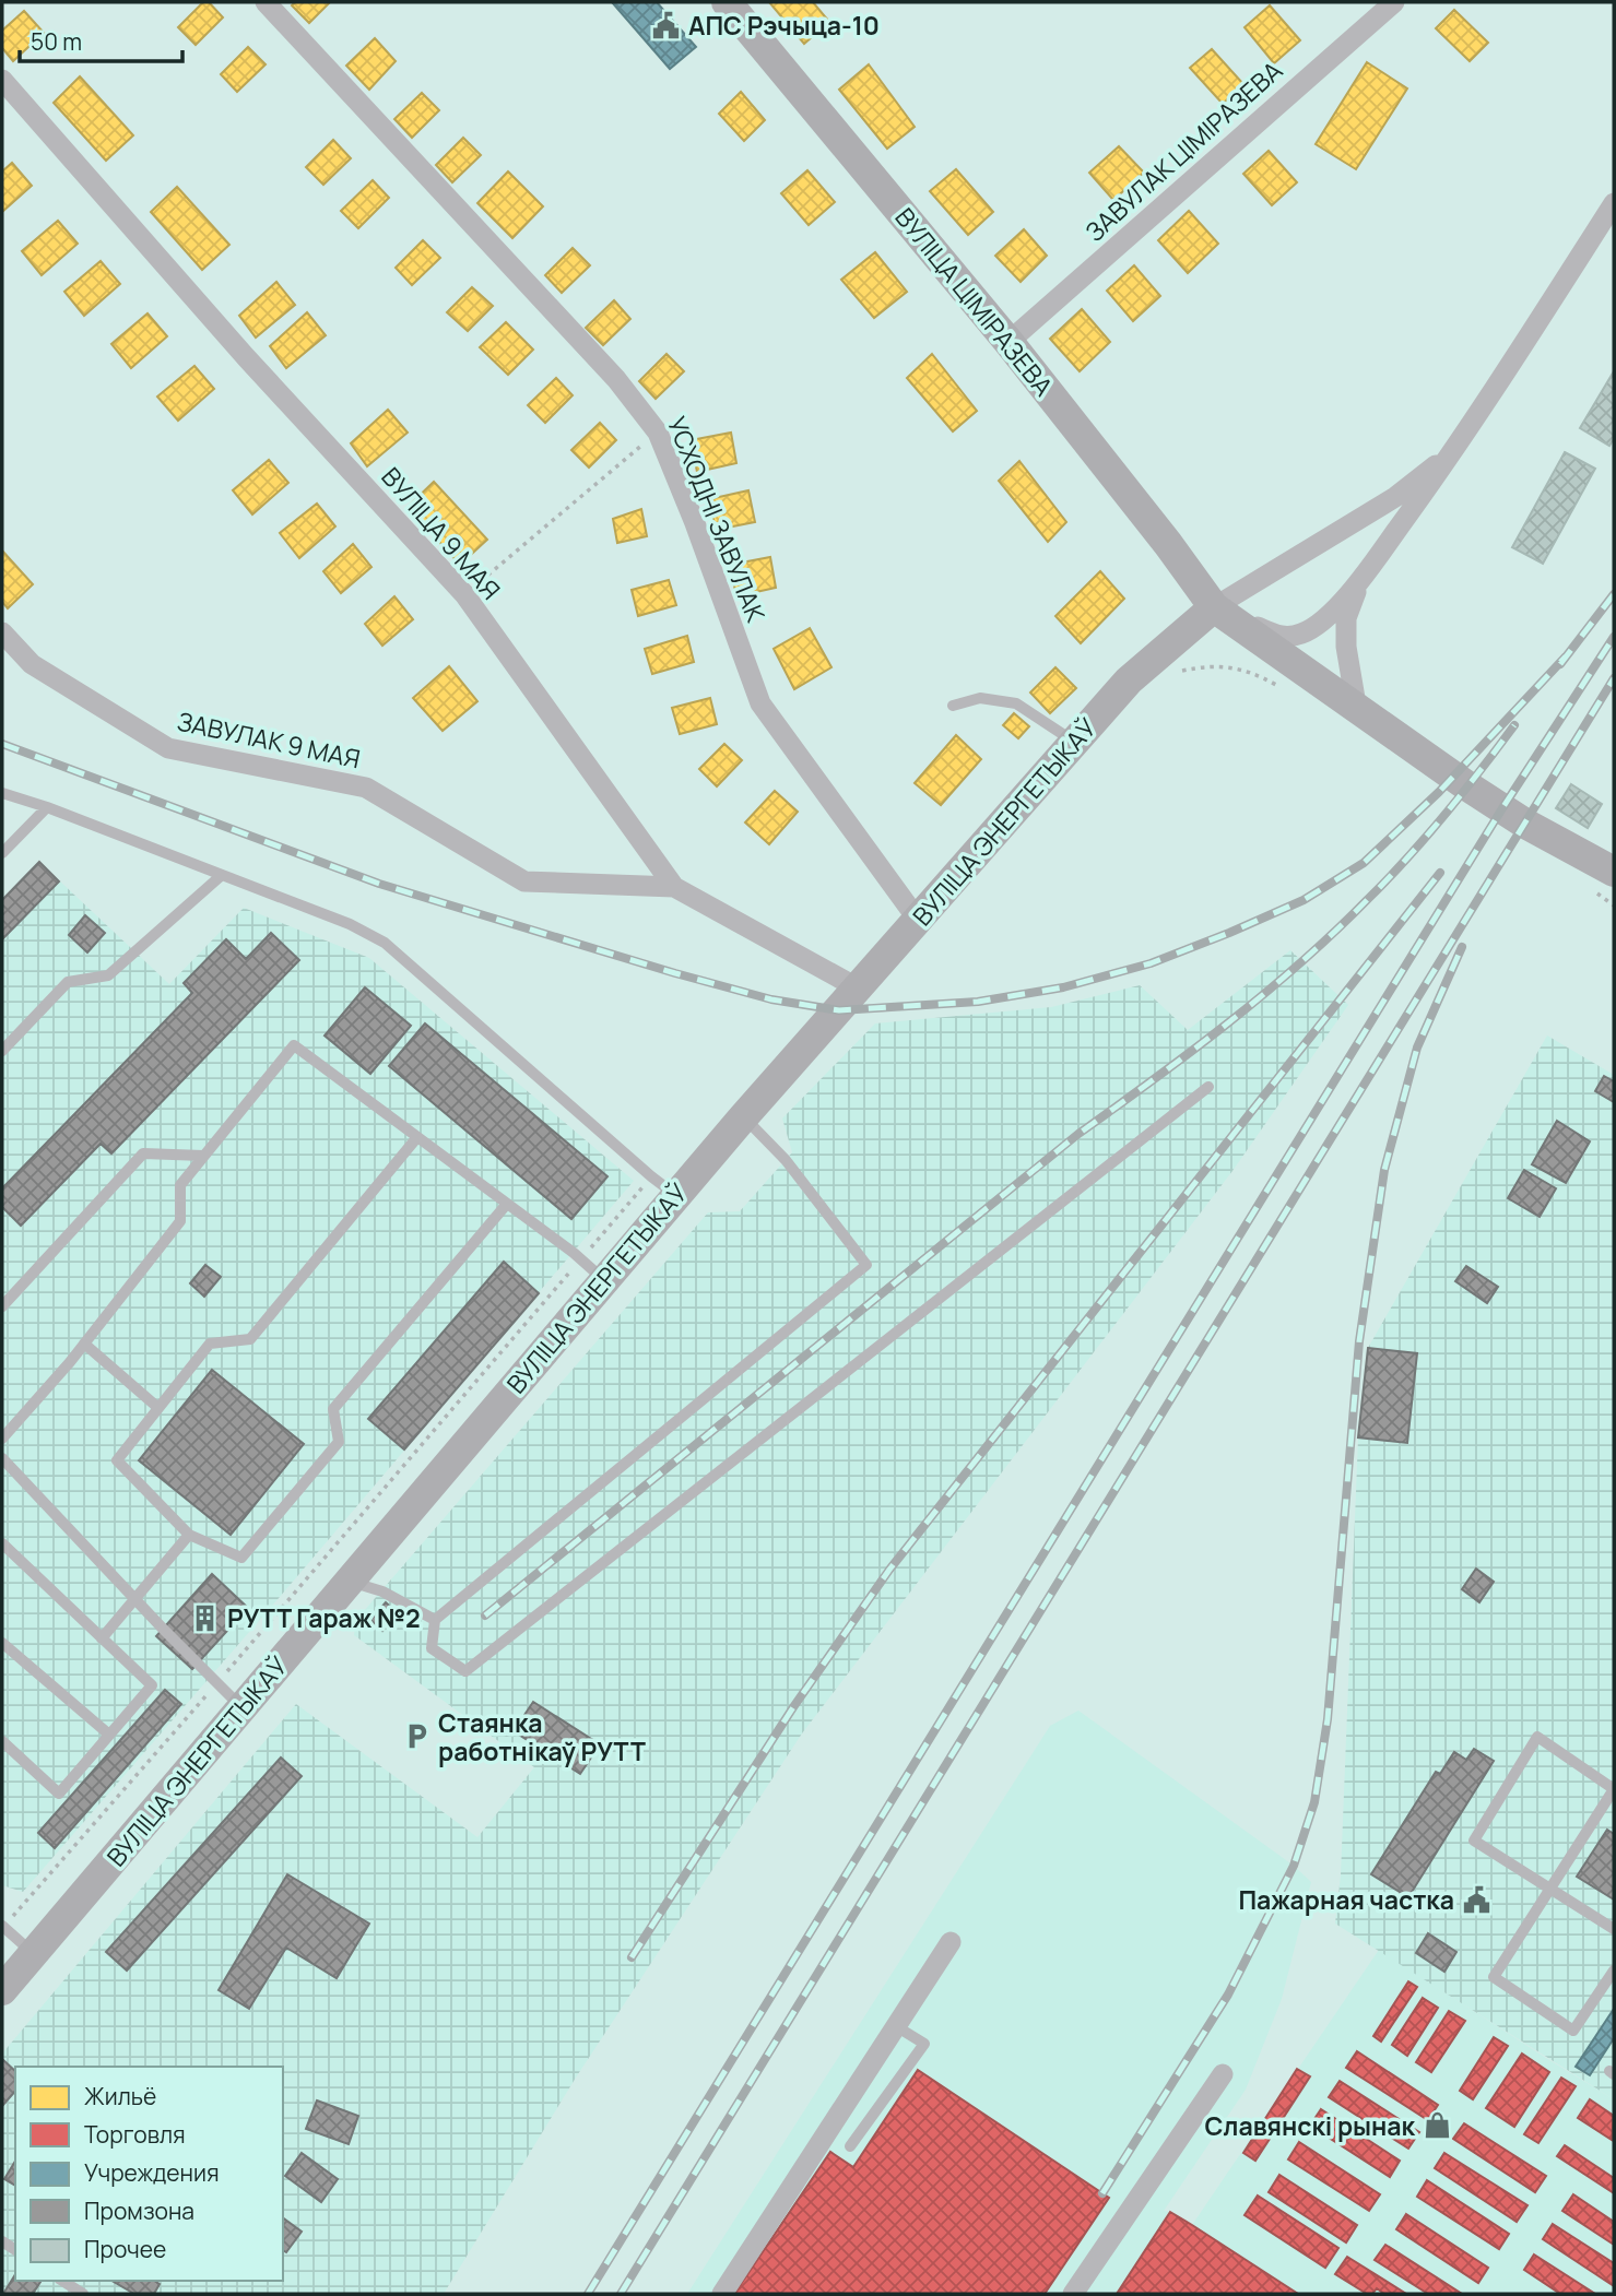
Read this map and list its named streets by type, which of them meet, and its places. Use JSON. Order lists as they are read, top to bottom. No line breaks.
{"streets":{"main road":["ВУЛІЦА ЦІМІРАЗЕВА","ВУЛІЦА ЭНЕРГЕТЫКАЎ"],"street":["ЗАВУЛАК ЦІМІРАЗЕВА","УСХОДНІ ЗАВУЛАК","ВУЛІЦА 9 МАЯ","ЗАВУЛАК 9 МАЯ"]},"crossings":[["ЗАВУЛАК ЦІМІРАЗЕВА","ВУЛІЦА ЦІМІРАЗЕВА"],["ВУЛІЦА ЦІМІРАЗЕВА","ВУЛІЦА ЭНЕРГЕТЫКАЎ"],["УСХОДНІ ЗАВУЛАК","ВУЛІЦА ЭНЕРГЕТЫКАЎ"],["ВУЛІЦА 9 МАЯ","ЗАВУЛАК 9 МАЯ"],["ВУЛІЦА 9 МАЯ","ВУЛІЦА ЭНЕРГЕТЫКАЎ"]],"places":{"public building":["АПС Рэчыца-10","Пажарная частка"],"building":["РУТТ Гараж №2"],"parking":["Стаянка работнікаў РУТТ"],"shop":["Славянскі рынак"]},"legend":["Жильё","Торговля","Учреждения","Промзона","Прочее"],"scale_bar":"50 m"}
